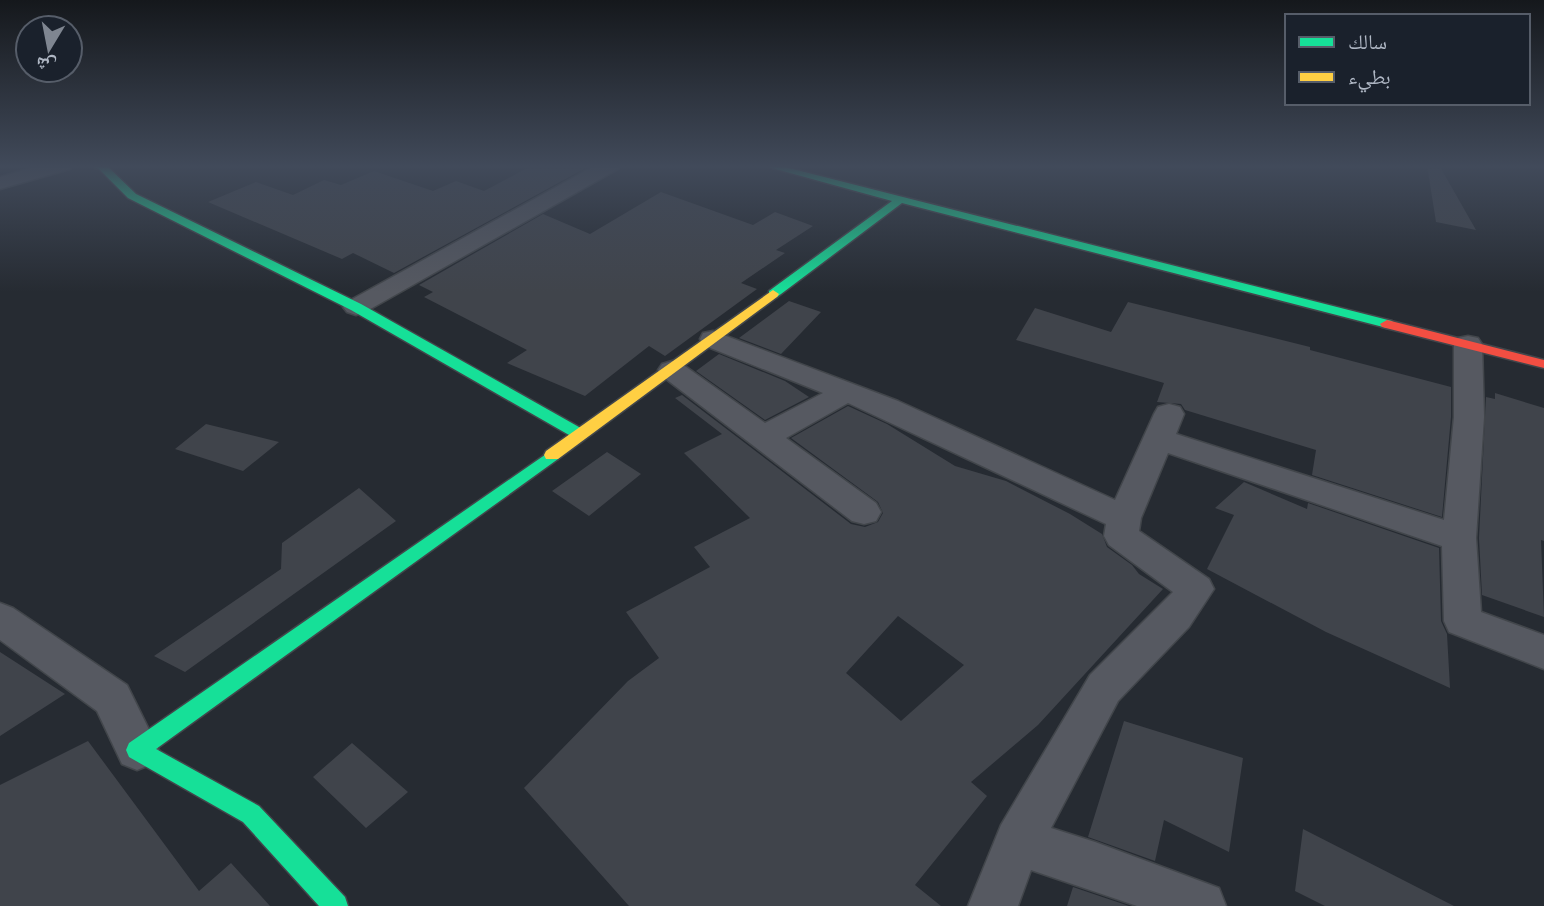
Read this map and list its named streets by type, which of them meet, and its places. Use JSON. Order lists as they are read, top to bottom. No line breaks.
{"legend":["سالك","بطيء"],"north":"bottom"}
